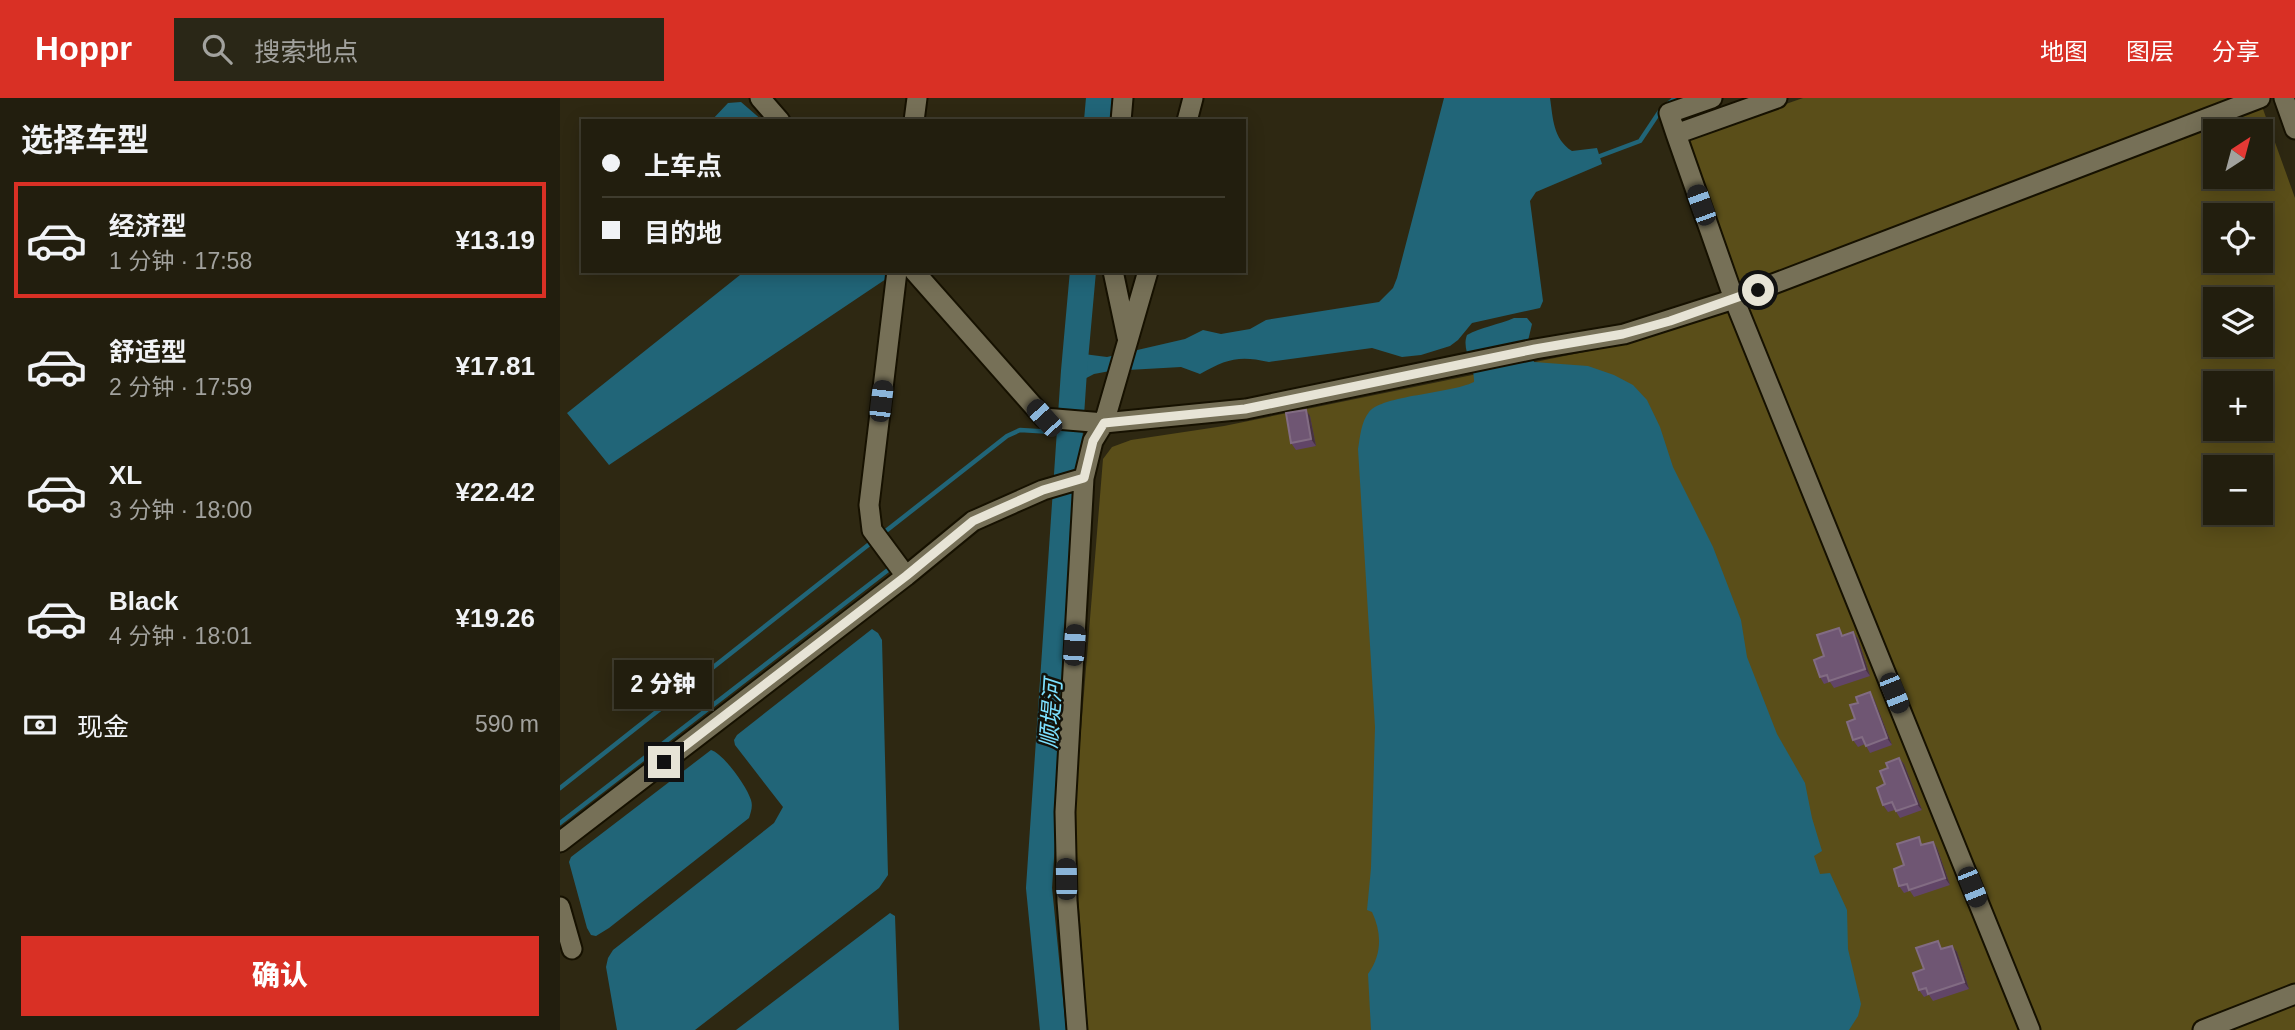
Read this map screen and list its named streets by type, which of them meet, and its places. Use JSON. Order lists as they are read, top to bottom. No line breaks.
{"water":["顺堤河"],"north":"top right","page":{"header":"Hoppr","search":"搜索地点","nav":["地图","图层","分享"],"heading":"选择车型","map_buttons":["+","−"],"banner":["上车点","目的地"],"list":[{"name":"经济型","note":"1 分钟 · 17:58","value":"¥13.19"},{"name":"舒适型","note":"2 分钟 · 17:59","value":"¥17.81"},{"name":"XL","note":"3 分钟 · 18:00","value":"¥22.42"},{"name":"Black","note":"4 分钟 · 18:01","value":"¥19.26"}],"bubble":"2 分钟","pay":["现金","590 m"],"buttons":"确认"}}
